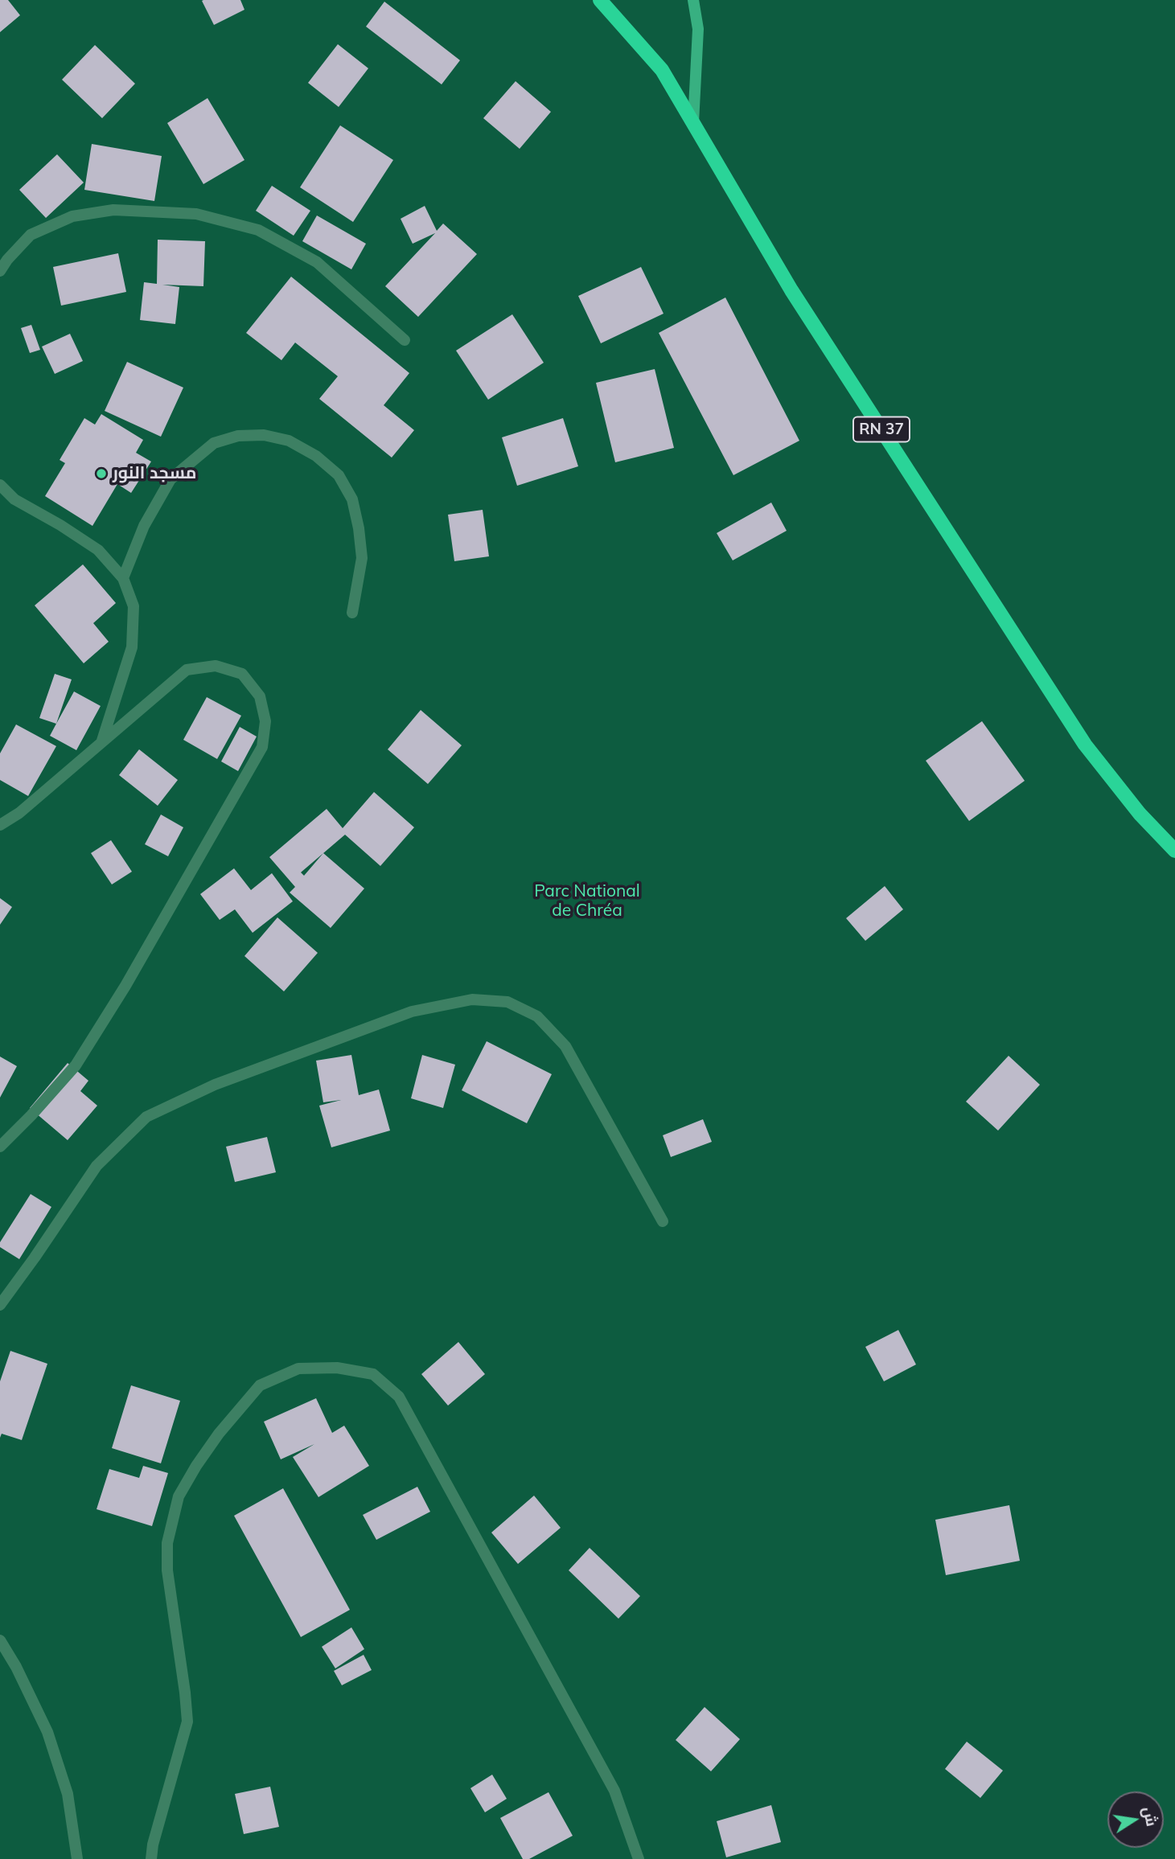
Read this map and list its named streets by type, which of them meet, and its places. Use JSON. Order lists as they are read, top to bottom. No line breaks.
{"streets":{"main road":["RN 37"]},"parks":["Parc National de Chréa"],"places":["مسجد النور"],"north":"right"}
